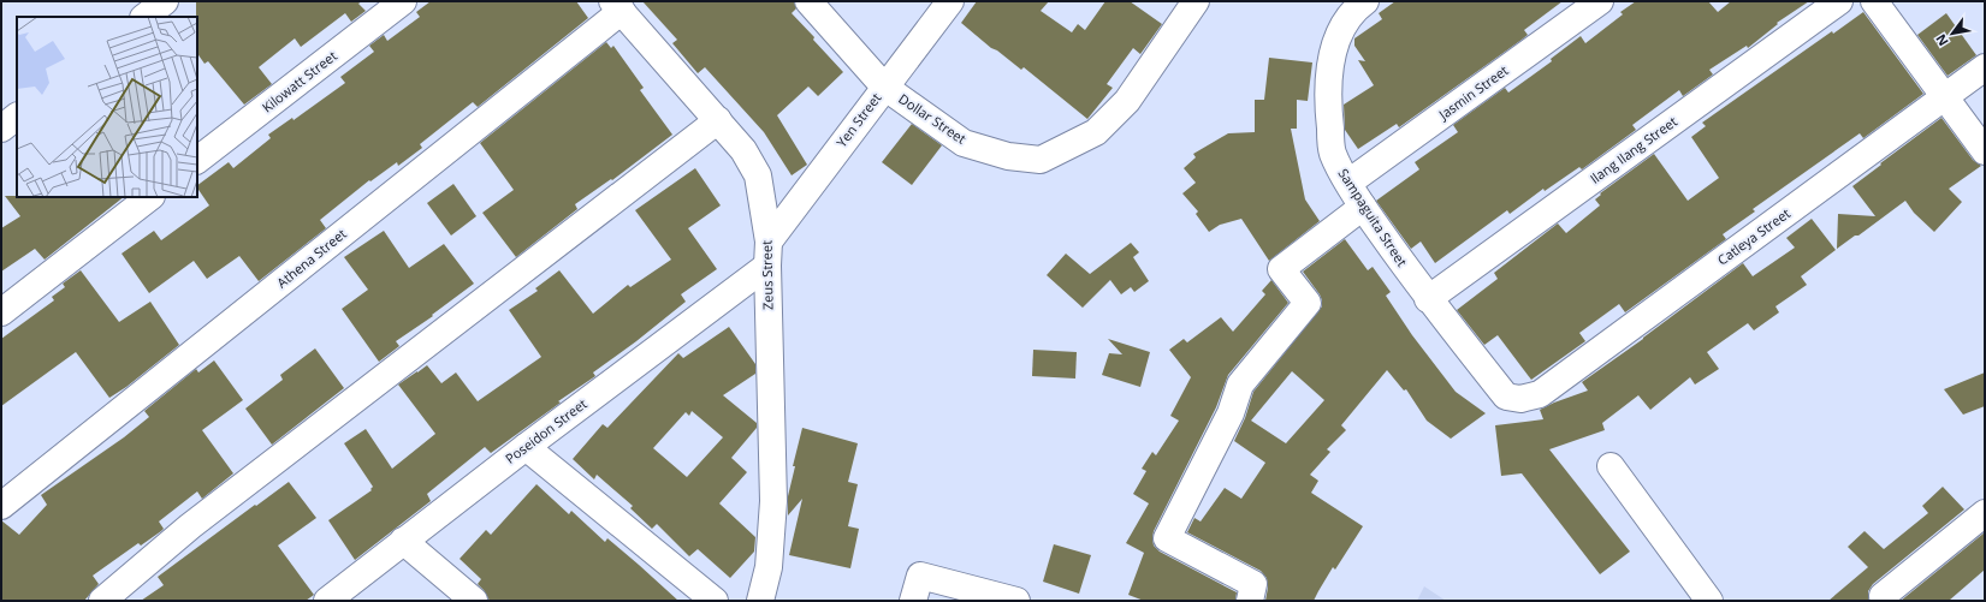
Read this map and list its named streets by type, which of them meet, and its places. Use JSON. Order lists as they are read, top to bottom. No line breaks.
{"streets":{"street":["Kilowatt Street","Jasmin Street","Dollar Street","Yen Street","Ilang Ilang Street","Sampaguita Street","Catleya Street","Athena Street","Zeus Street","Poseidon Street"]},"crossings":[["Jasmin Street","Sampaguita Street"],["Dollar Street","Yen Street"],["Yen Street","Zeus Street"],["Yen Street","Poseidon Street"],["Ilang Ilang Street","Sampaguita Street"],["Sampaguita Street","Catleya Street"],["Athena Street","Zeus Street"],["Zeus Street","Poseidon Street"]],"north":"bottom left"}
